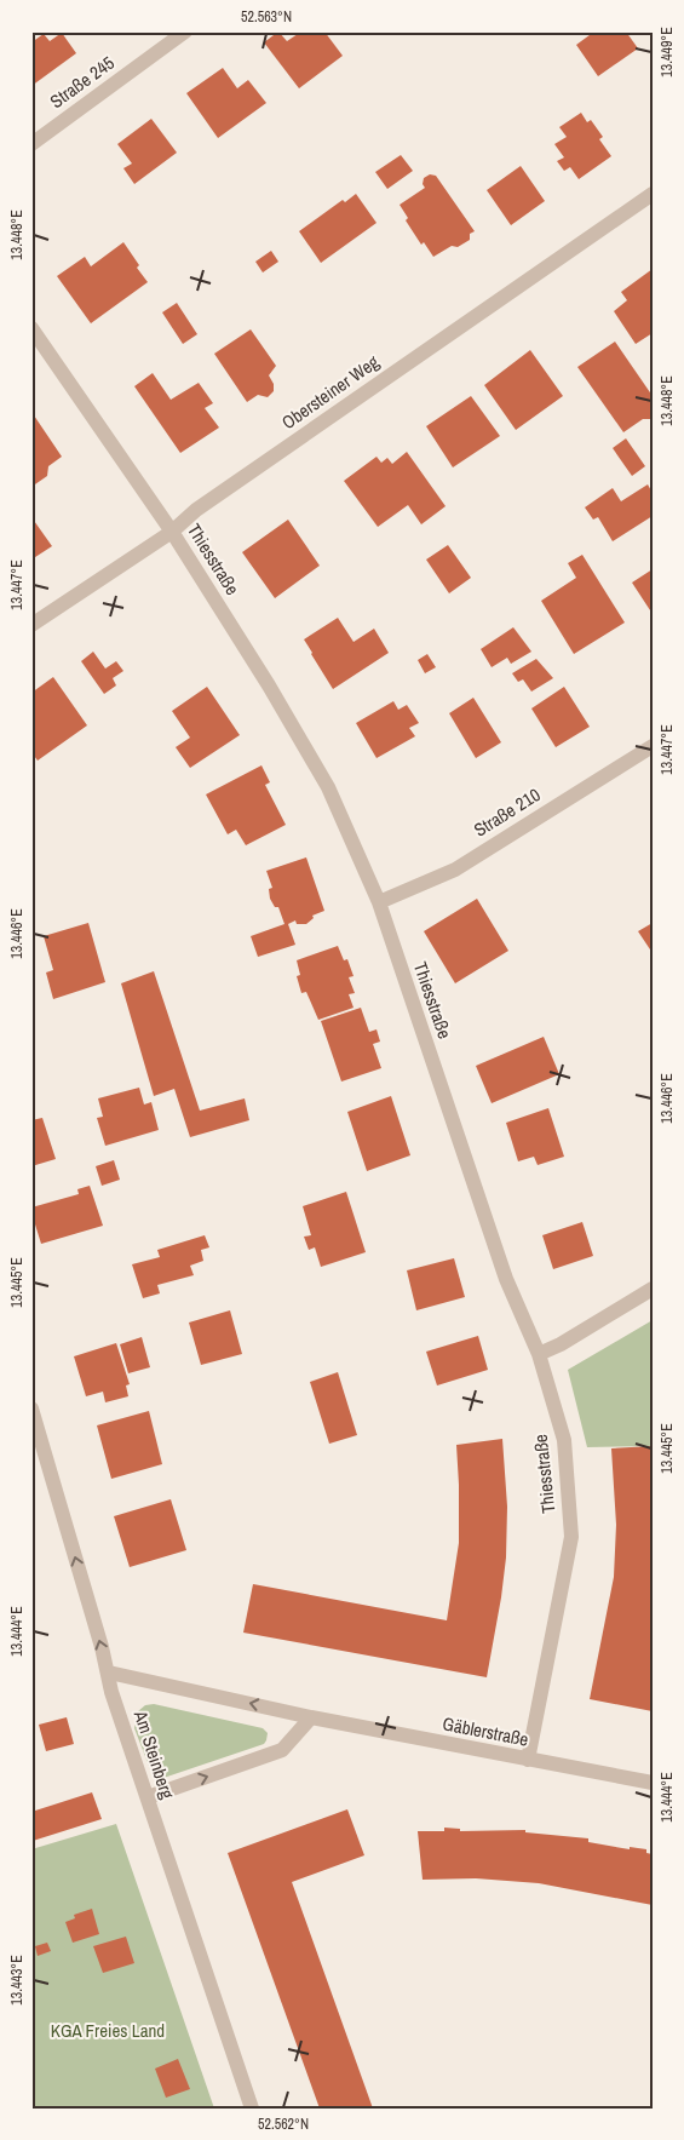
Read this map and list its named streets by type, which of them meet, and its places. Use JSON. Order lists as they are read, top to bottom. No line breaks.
{"streets":{"street":["Straße 245","Obersteiner Weg","Thiesstraße","Straße 210","Gäblerstraße","Am Steinberg"]},"crossings":[["Obersteiner Weg","Thiesstraße"],["Thiesstraße","Straße 210"],["Thiesstraße","Gäblerstraße"],["Gäblerstraße","Am Steinberg"]],"one_way":["Gäblerstraße","Am Steinberg"],"parks":["KGA Freies Land"],"coordinates":["52.563°N","13.449°E","13.448°E","13.447°E","13.446°E","13.445°E","13.444°E","13.443°E","52.562°N"]}
